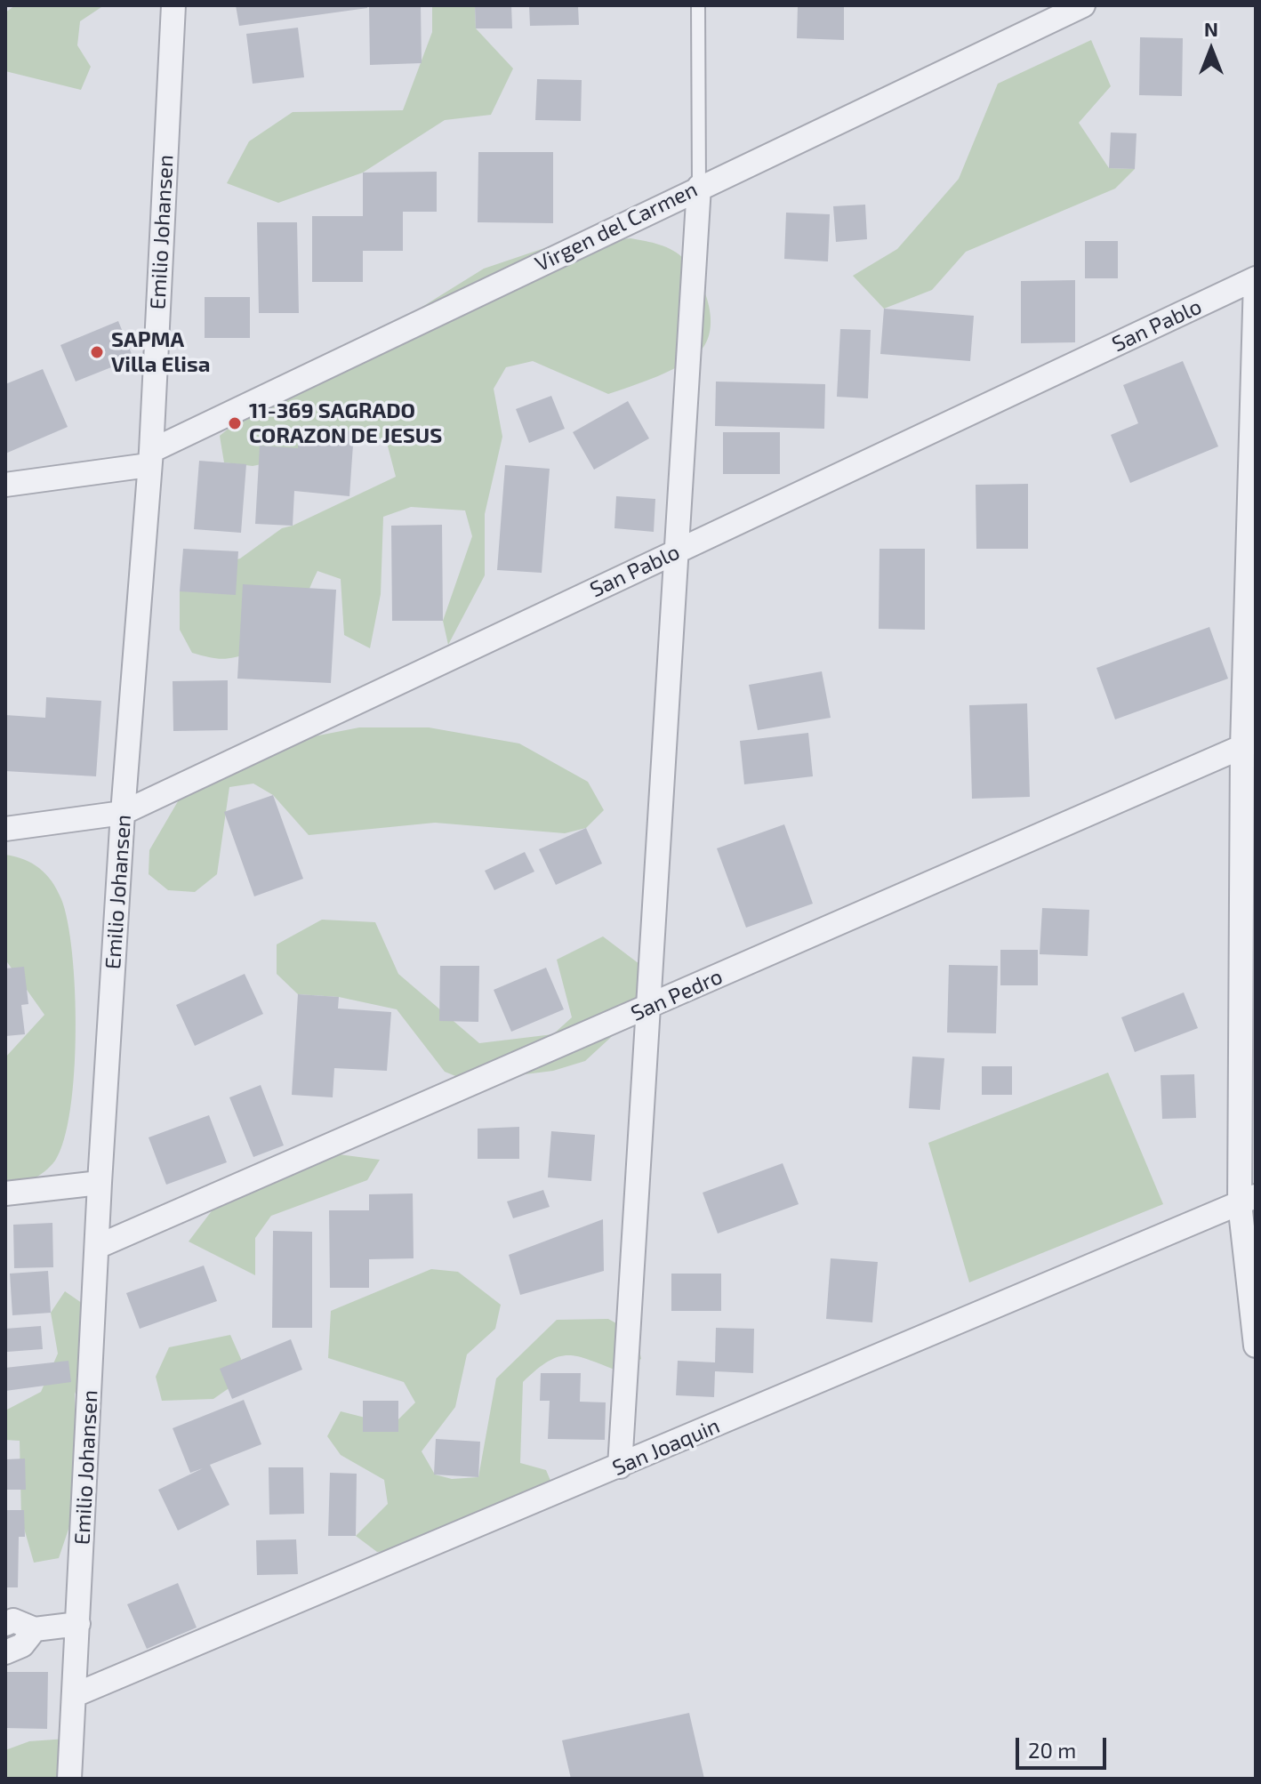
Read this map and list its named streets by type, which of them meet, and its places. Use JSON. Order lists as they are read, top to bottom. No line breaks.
{"streets":{"street":["Virgen del Carmen","Emilio Johansen","San Pablo","San Pedro","San Joaquin"]},"crossings":[["Virgen del Carmen","Emilio Johansen"],["Emilio Johansen","San Pablo"],["Emilio Johansen","San Pedro"],["Emilio Johansen","San Joaquin"]],"places":["SAPMA Villa Elisa","11-369 SAGRADO CORAZON DE JESUS"],"scale_bar":"20 m","north":"top"}
